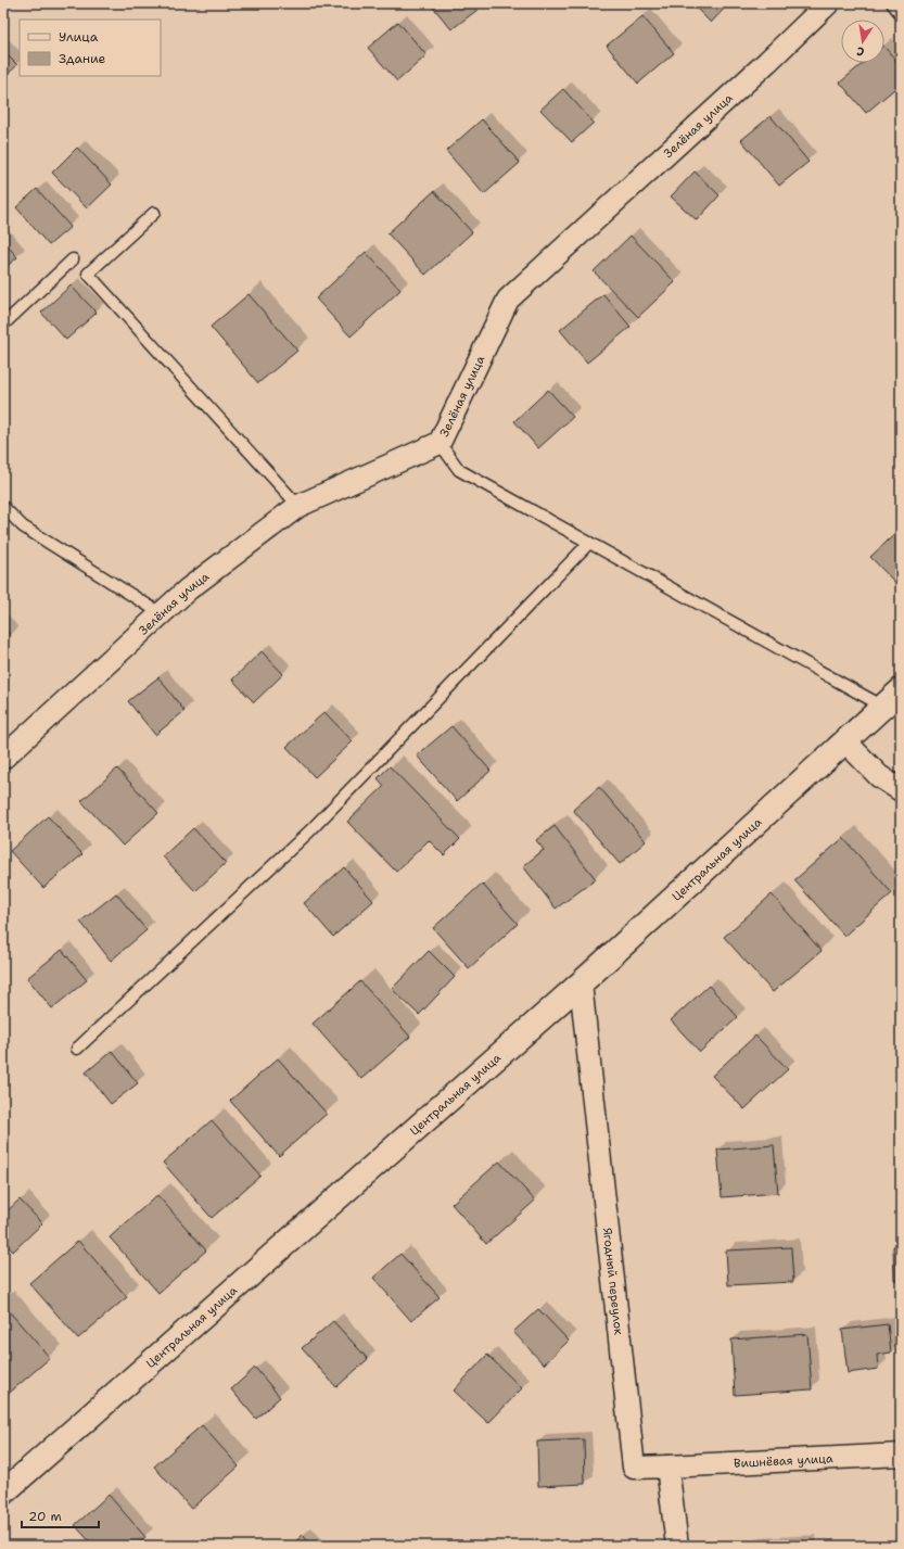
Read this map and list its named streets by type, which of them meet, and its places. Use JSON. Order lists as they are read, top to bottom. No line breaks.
{"streets":{"street":["Зелёная улица","Центральная улица","Ягодный переулок","Вишнёвая улица"]},"crossings":[["Центральная улица","Ягодный переулок"],["Ягодный переулок","Вишнёвая улица"]],"legend":["Улица","Здание"],"scale_bar":"20 m","north":"bottom"}
